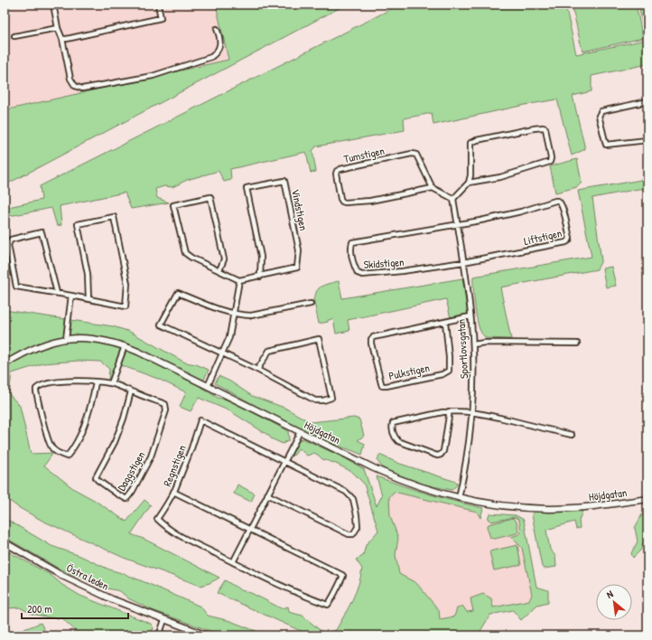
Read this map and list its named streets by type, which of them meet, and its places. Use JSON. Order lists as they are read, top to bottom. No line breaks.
{"streets":{"street":["Tumstigen","Vindstigen","Liftstigen","Skidstigen","Sportlovsgatan","Pulkstigen","Höjdgatan","Regnstigen","Daggstigen","Östra leden"]},"crossings":[["Liftstigen","Skidstigen"],["Liftstigen","Sportlovsgatan"],["Skidstigen","Sportlovsgatan"],["Sportlovsgatan","Pulkstigen"],["Sportlovsgatan","Höjdgatan"]],"scale_bar":"200 m","north":"top left"}
